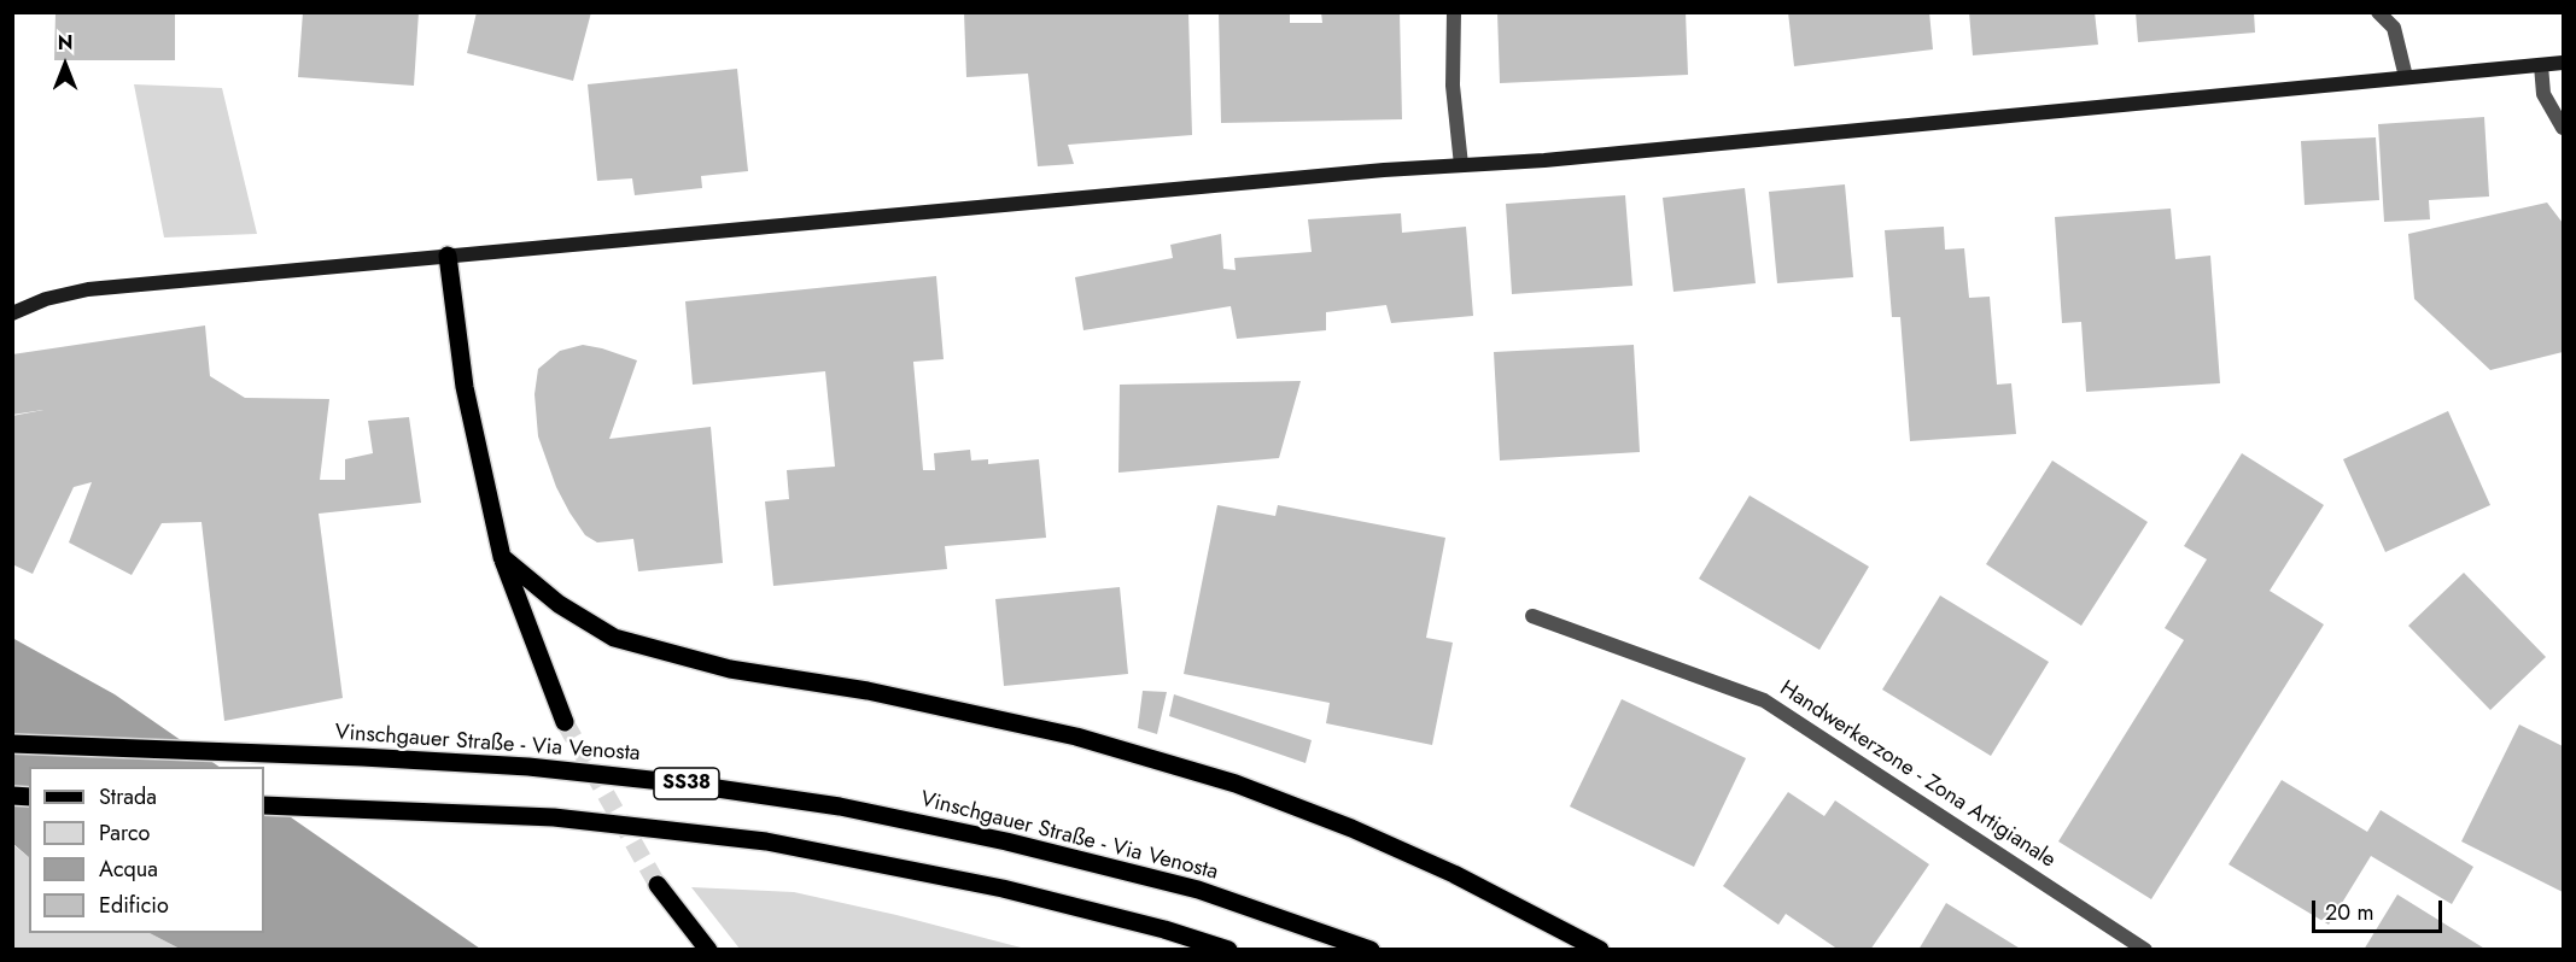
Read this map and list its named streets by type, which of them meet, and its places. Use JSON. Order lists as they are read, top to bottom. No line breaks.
{"streets":{"main road":["Vinschgauer Straße - Via Venosta","SS38"],"street":["Handwerkerzone - Zona Artigianale"]},"legend":["Strada","Parco","Acqua","Edificio"],"scale_bar":"20 m","north":"top"}
